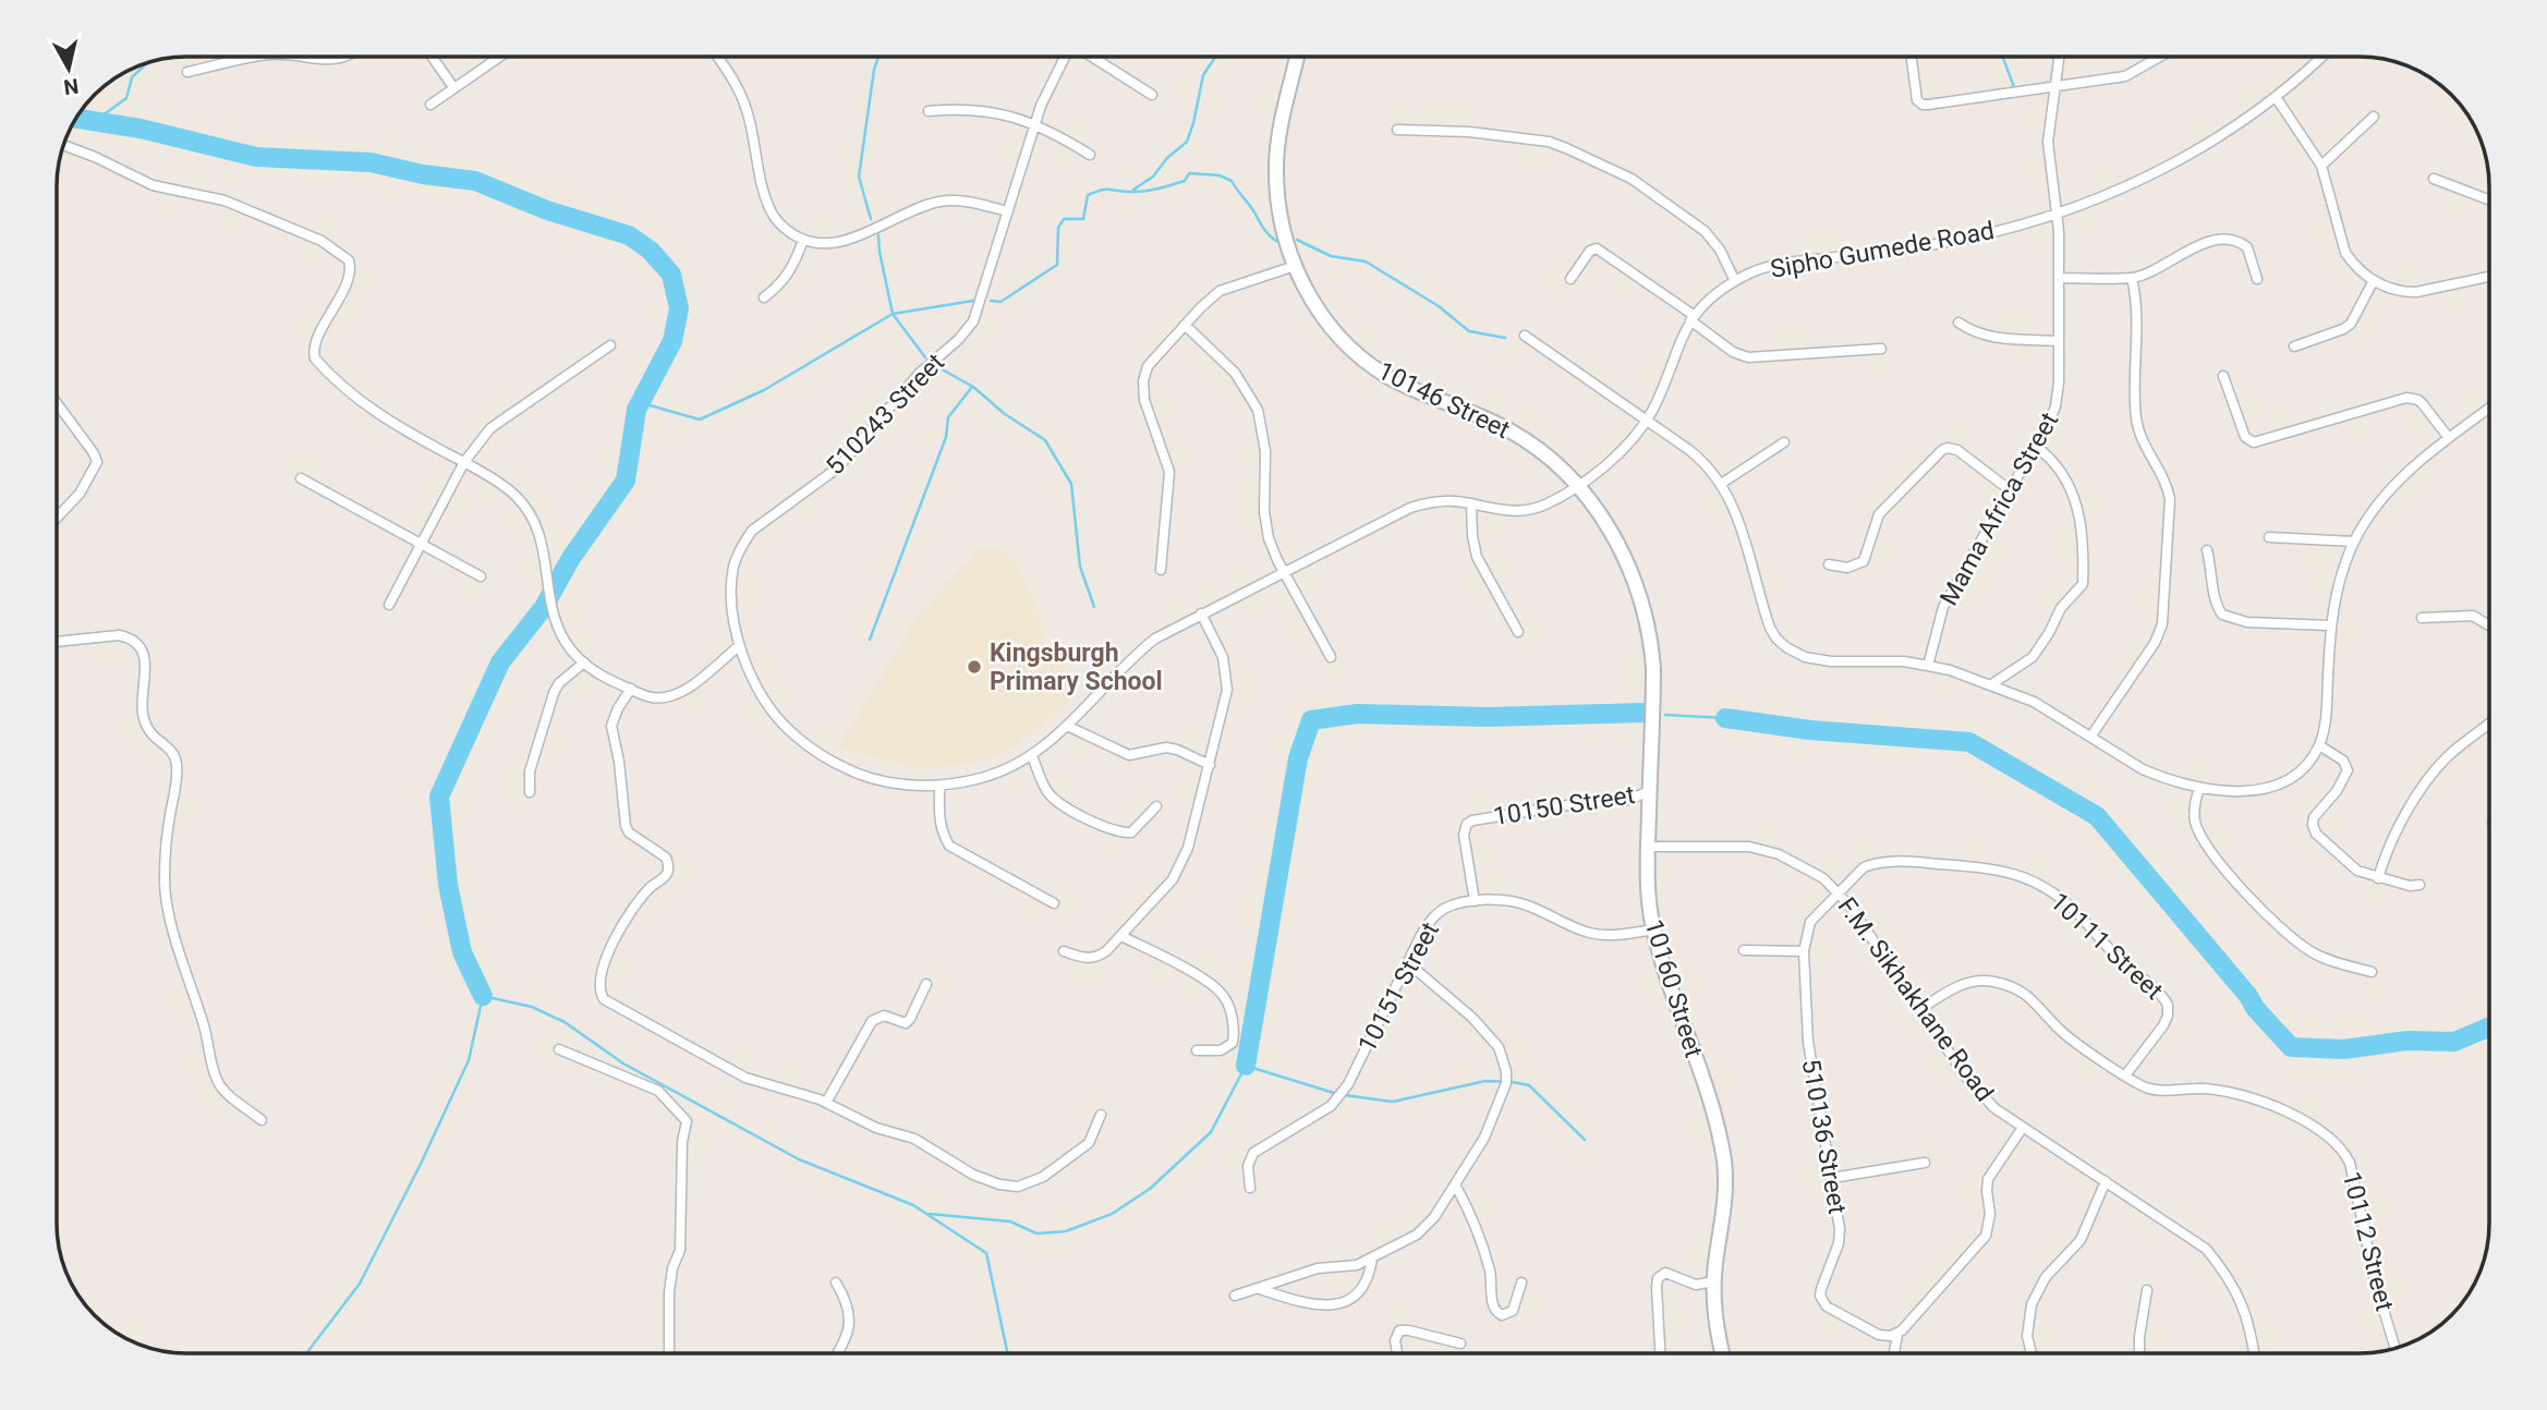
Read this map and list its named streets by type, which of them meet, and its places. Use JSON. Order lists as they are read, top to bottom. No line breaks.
{"streets":{"street":["Sipho Gumede Road","10146 Street","510243 Street","Mama Africa Street","10150 Street","10111 Street","10151 Street","10160 Street","F.M. Sikhakhane Road","510136 Street","10112 Street"]},"crossings":[["Sipho Gumede Road","10146 Street"],["Sipho Gumede Road","510243 Street"],["Sipho Gumede Road","Mama Africa Street"],["Sipho Gumede Road","10160 Street"],["10146 Street","510243 Street"],["10146 Street","10160 Street"],["510243 Street","10160 Street"],["10150 Street","10151 Street"],["10150 Street","10160 Street"],["10111 Street","F.M. Sikhakhane Road"],["10111 Street","510136 Street"],["10111 Street","10112 Street"],["10151 Street","10160 Street"],["10160 Street","F.M. Sikhakhane Road"],["F.M. Sikhakhane Road","510136 Street"],["F.M. Sikhakhane Road","10112 Street"]],"places":["Kingsburgh Primary School"],"north":"bottom"}
